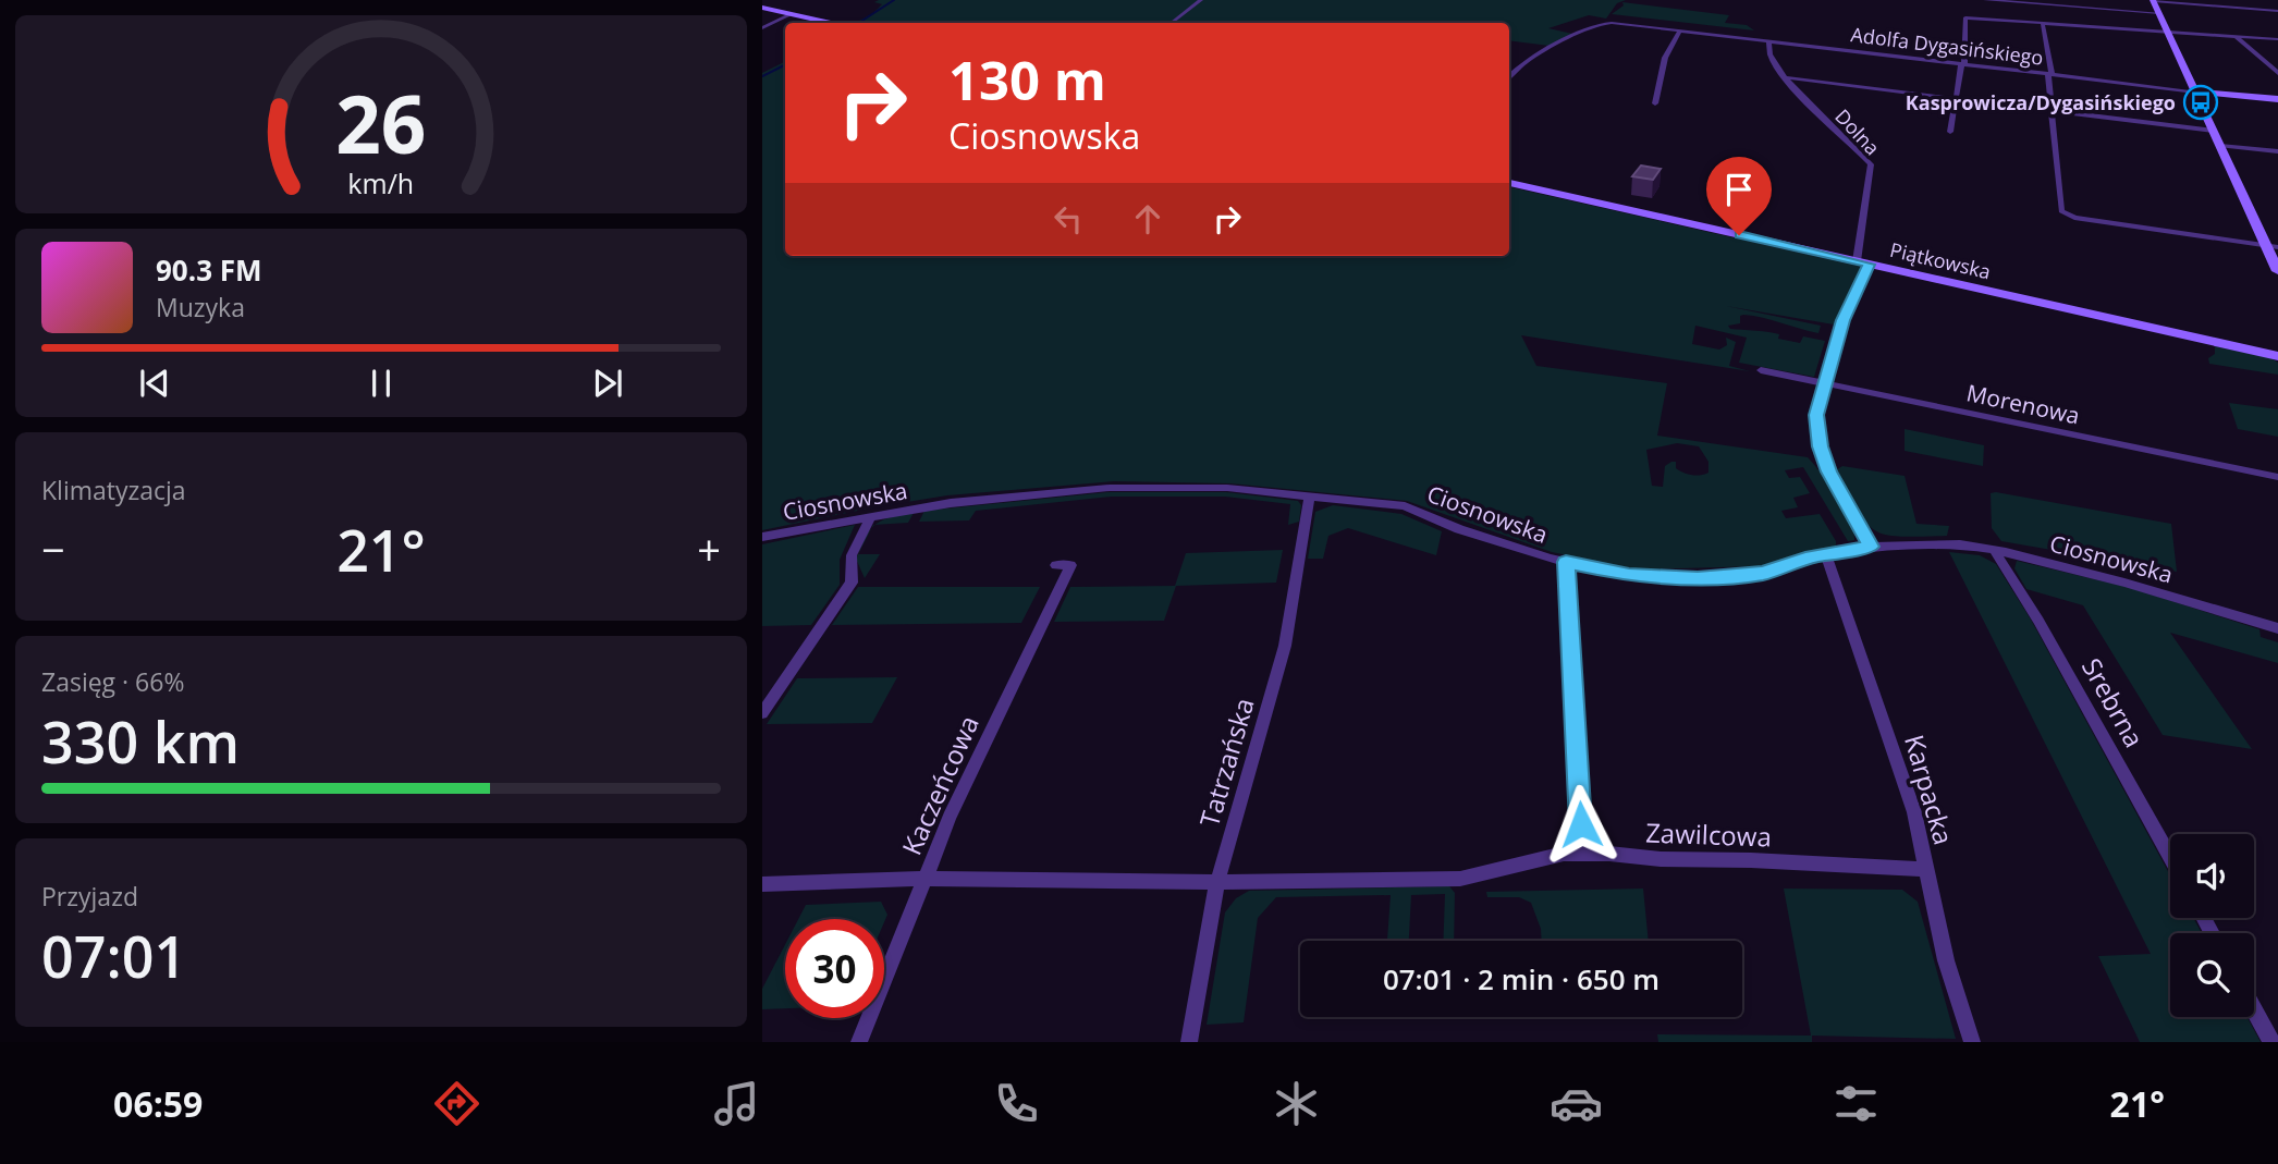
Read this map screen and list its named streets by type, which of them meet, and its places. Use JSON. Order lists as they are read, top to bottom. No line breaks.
{"streets":{"street":["Adolfa Dygasińskiego","Dolna","Piątkowska","Morenowa","Ciosnowska","Srebrna","Tatrzańska","Kaczeńcowa","Karpacka","Zawilcowa"]},"crossings":[["Adolfa Dygasińskiego","Dolna"],["Dolna","Piątkowska"],["Ciosnowska","Srebrna"],["Ciosnowska","Tatrzańska"],["Ciosnowska","Karpacka"],["Tatrzańska","Zawilcowa"],["Kaczeńcowa","Zawilcowa"],["Karpacka","Zawilcowa"]],"places":{"bus stop":["Kasprowicza/Dygasińskiego"]},"page":{"turn":["130 m","Ciosnowska"],"song":["90.3 FM","Muzyka"],"tile":["Klimatyzacja",["Zasięg · 66%","330 km"],["Przyjazd","07:01"]],"heat":["−","21°","+"],"limit":"30","trip":"07:01 · 2 min · 650 m","tabs":["06:59","21°"],"gauge":["26","km/h"]}}
